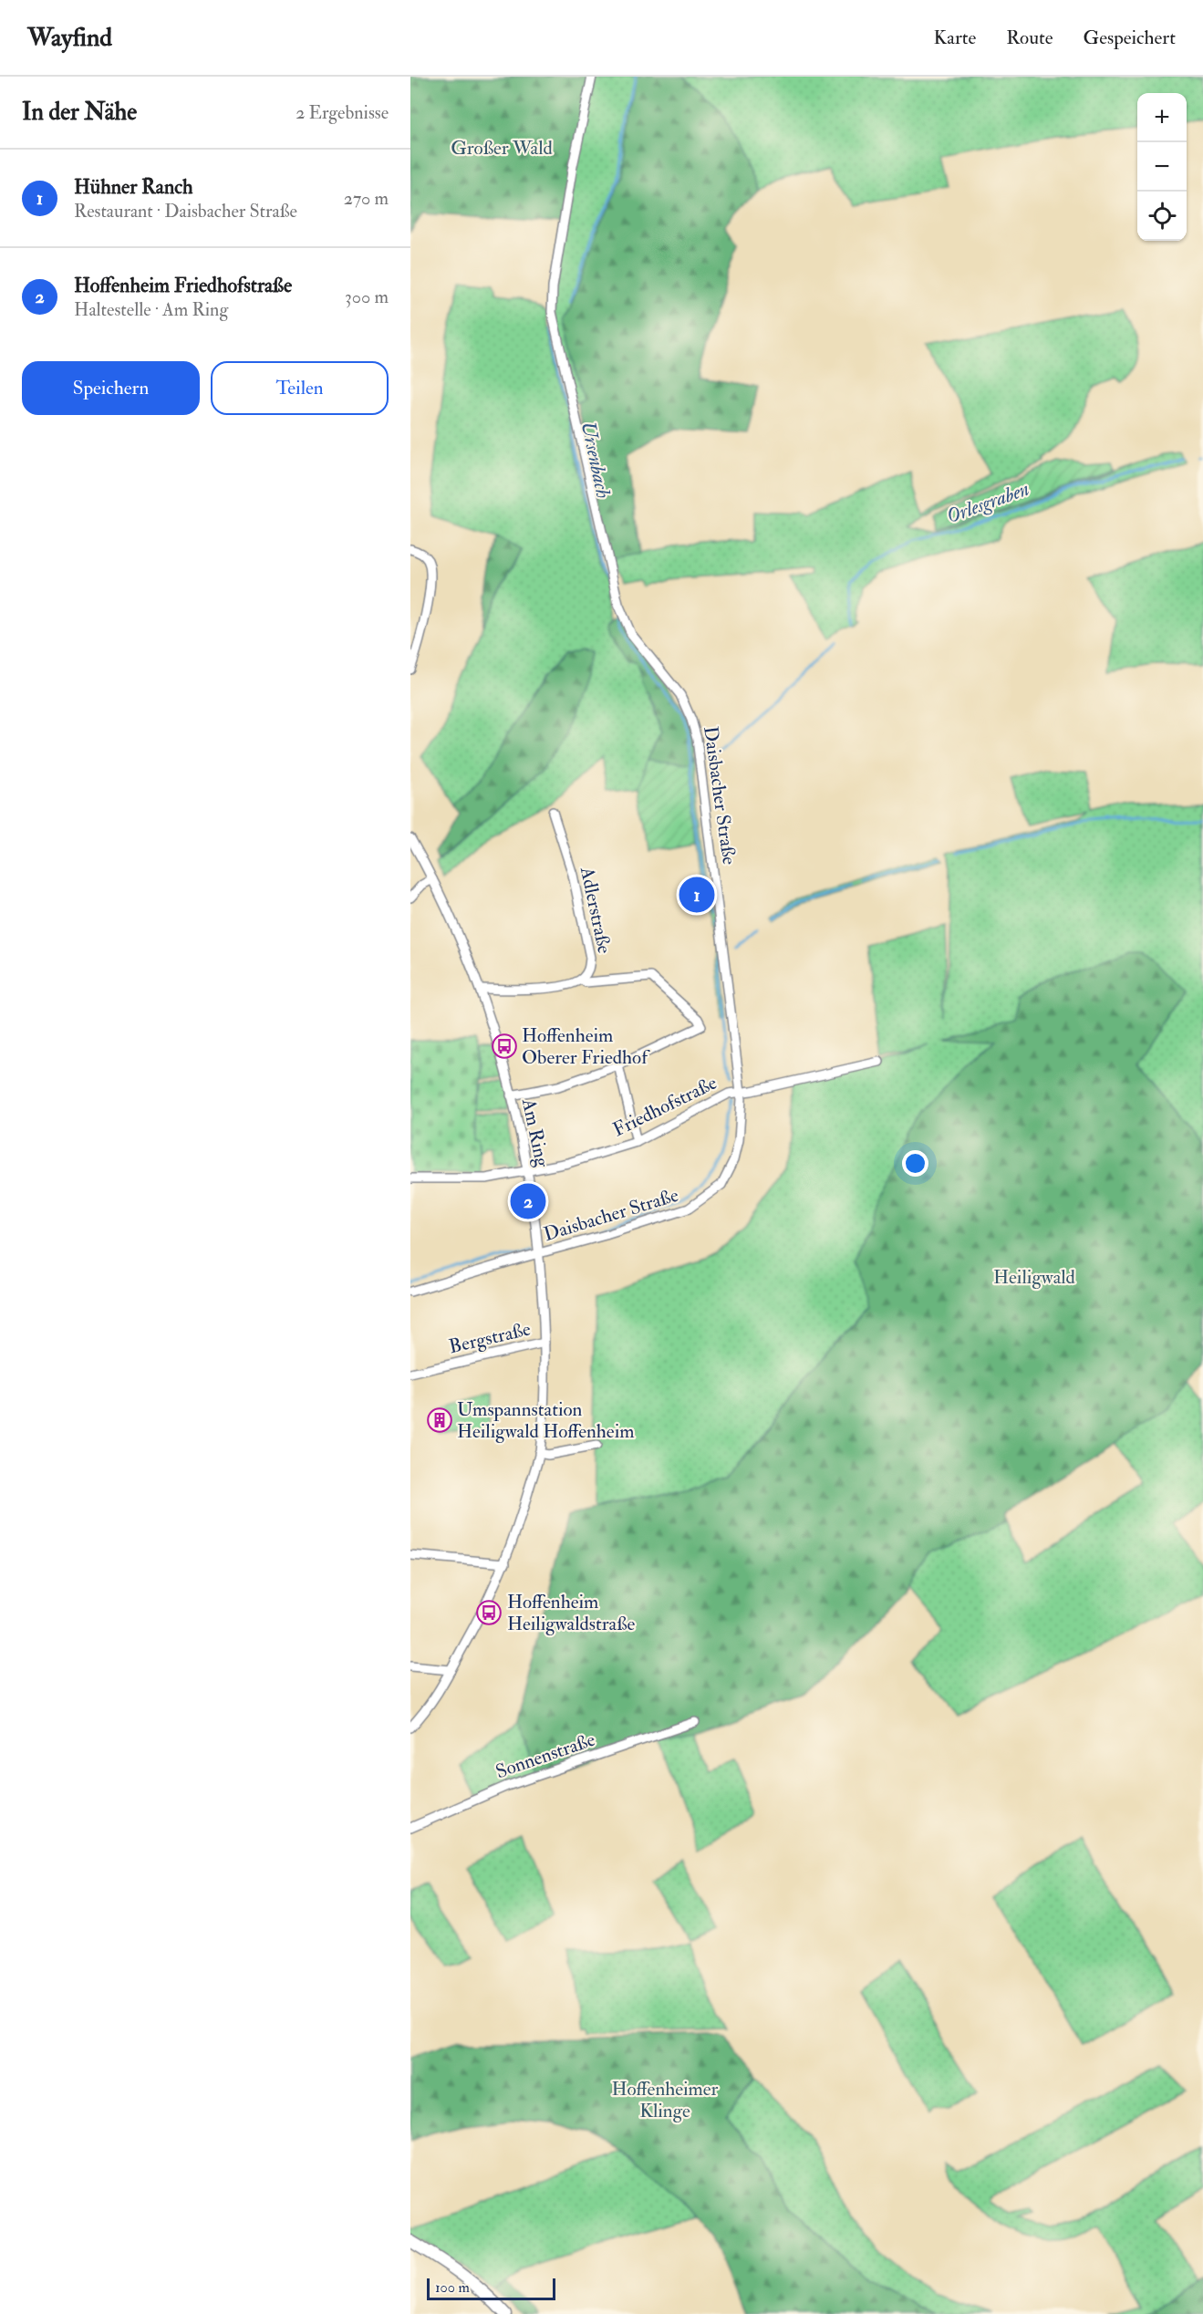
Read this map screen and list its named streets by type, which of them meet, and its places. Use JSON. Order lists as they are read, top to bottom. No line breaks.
{"streets":{"street":["Daisbacher Straße","Adlerstraße","Friedhofstraße","Am Ring","Bergstraße","Sonnenstraße"]},"crossings":[["Daisbacher Straße","Friedhofstraße"],["Daisbacher Straße","Am Ring"],["Adlerstraße","Am Ring"],["Friedhofstraße","Am Ring"],["Am Ring","Bergstraße"]],"water":["Ursenbach","Orlesgraben"],"parks":["Großer Wald","Heiligwald","Hoffenheimer Klinge"],"places":{"bus stop":["Hoffenheim Oberer Friedhof","Hoffenheim Heiligwaldstraße"],"building":["Umspannstation Heiligwald Hoffenheim"]},"scale_bar":"100 m","page":{"header":"Wayfind","nav":["Karte","Route","Gespeichert"],"heading":["In der Nähe","2 Ergebnisse"],"map_buttons":["+","−"],"list":[{"mark":"1","name":"Hühner Ranch","note":"Restaurant · Daisbacher Straße","value":"270 m"},{"mark":"2","name":"Hoffenheim Friedhofstraße","note":"Haltestelle · Am Ring","value":"300 m"}],"buttons":["Speichern","Teilen"],"pins":["1","2"],"scale":"100 m"}}
